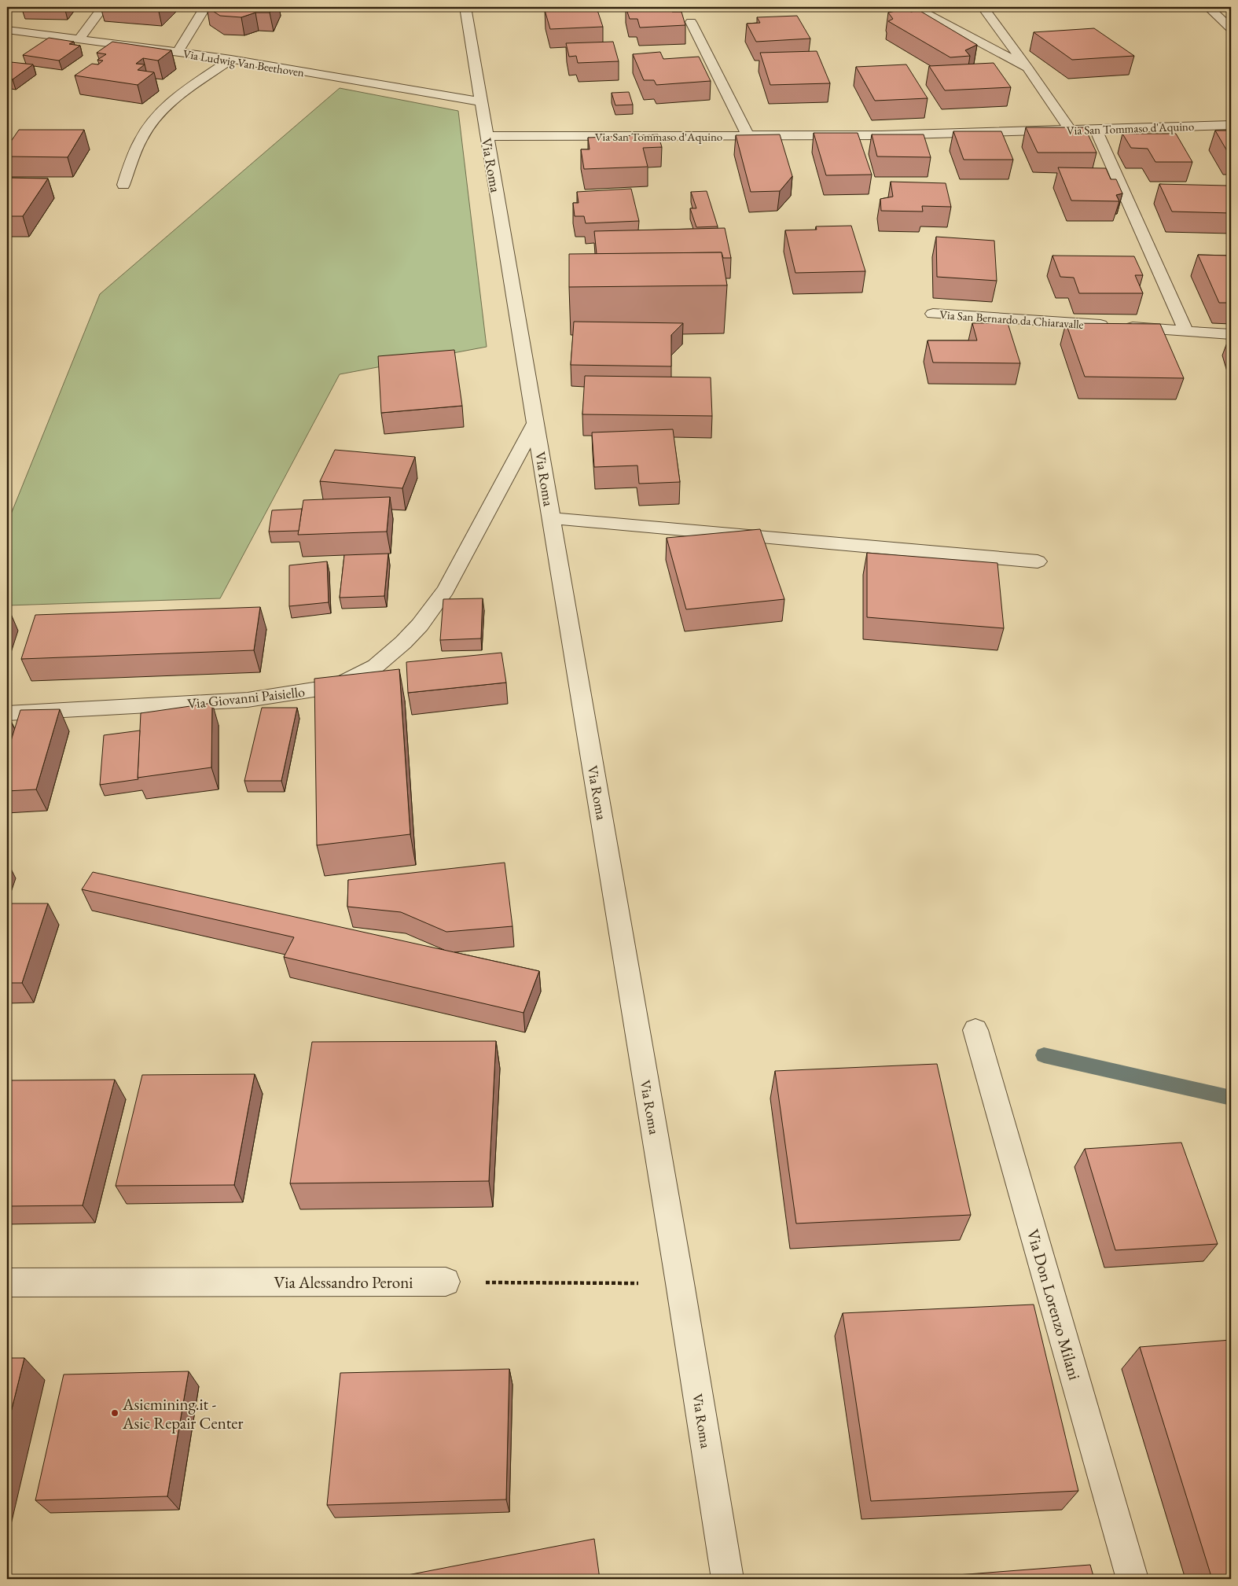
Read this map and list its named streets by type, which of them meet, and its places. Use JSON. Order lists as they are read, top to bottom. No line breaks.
{"streets":{"street":["Via Ludwig Van Beethoven","Via San Tommaso d'Aquino","Via Roma","Via San Bernardo da Chiaravalle","Via Giovanni Paisiello","Via Alessandro Peroni","Via Don Lorenzo Milani"]},"crossings":[["Via Ludwig Van Beethoven","Via Roma"],["Via San Tommaso d'Aquino","Via Roma"],["Via Roma","Via Giovanni Paisiello"]],"places":["Asicmining.it - Asic Repair Center"]}
